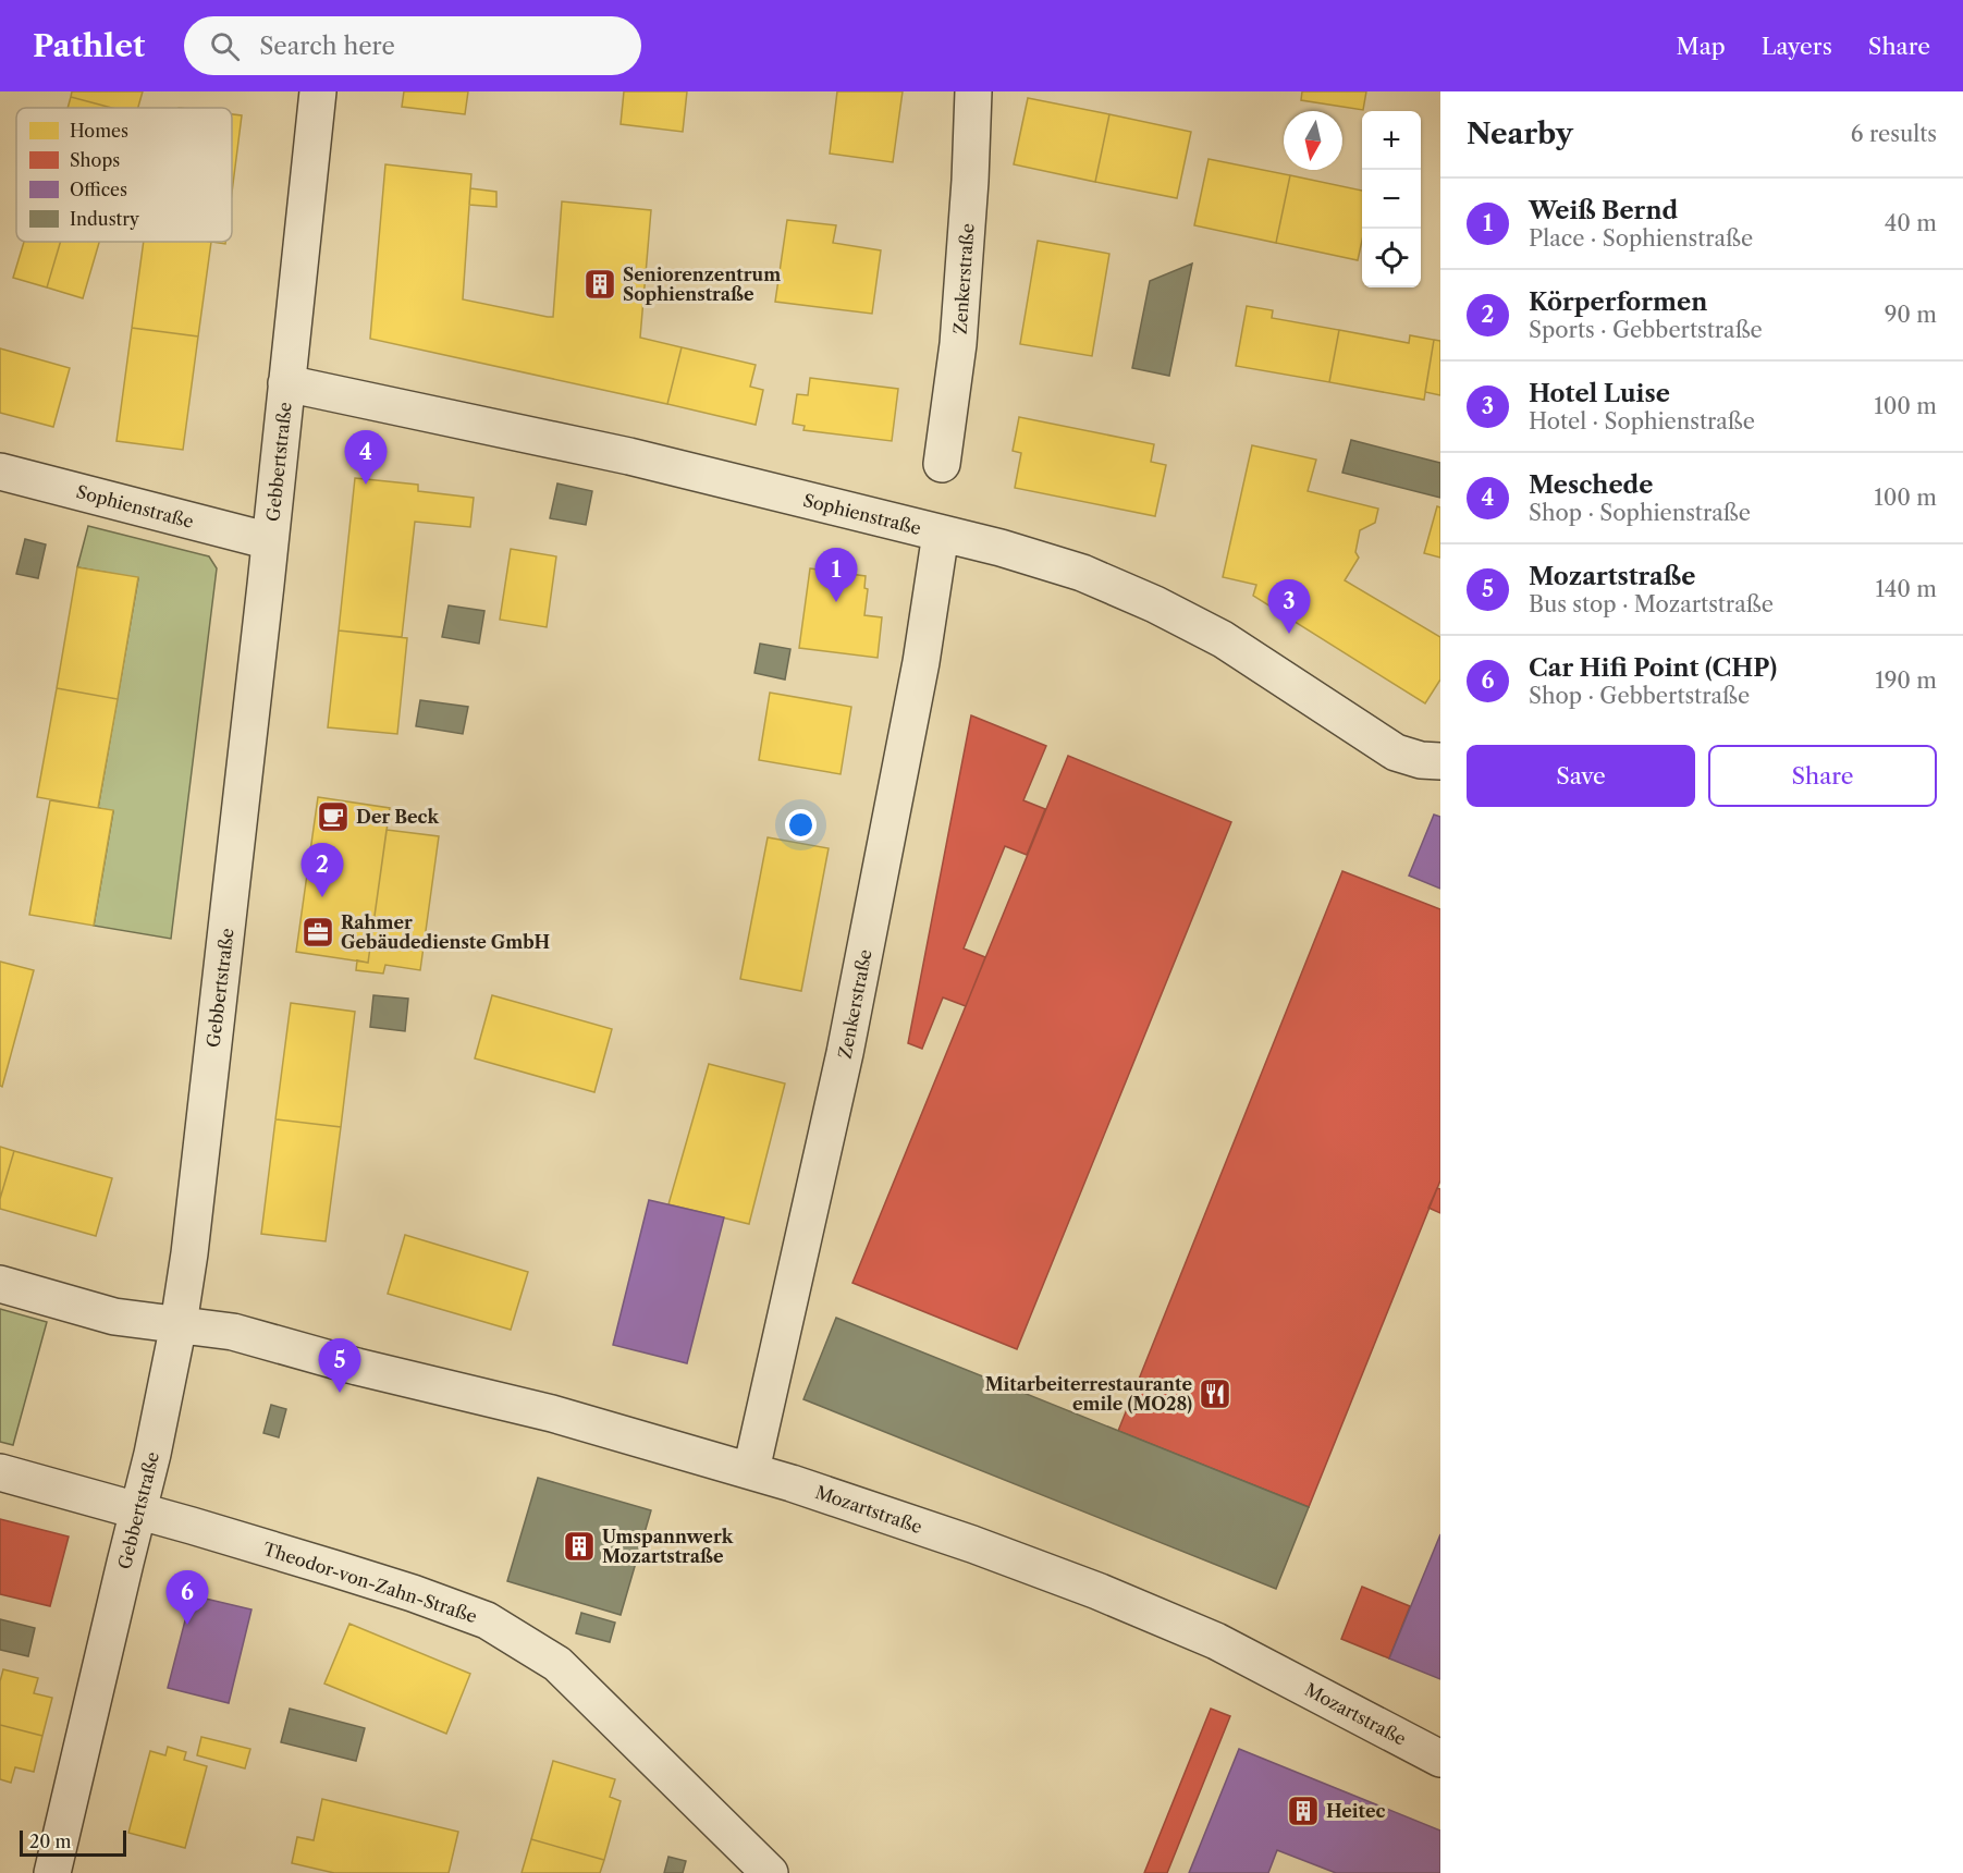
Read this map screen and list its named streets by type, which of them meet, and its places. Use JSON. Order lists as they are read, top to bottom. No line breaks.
{"streets":{"street":["Zenkerstraße","Gebbertstraße","Sophienstraße","Mozartstraße","Theodor-von-Zahn-Straße"]},"crossings":[["Zenkerstraße","Sophienstraße"],["Zenkerstraße","Mozartstraße"],["Gebbertstraße","Sophienstraße"],["Gebbertstraße","Mozartstraße"],["Gebbertstraße","Theodor-von-Zahn-Straße"]],"places":{"building":["Seniorenzentrum Sophienstraße","Umspannwerk Mozartstraße","Heitec"],"cafe":["Der Beck"],"office":["Rahmer Gebäudedienste GmbH"],"restaurant":["Mitarbeiterrestaurante emile (MO28)"]},"legend":["Homes","Shops","Offices","Industry"],"scale_bar":"20 m","north":"bottom","page":{"header":"Pathlet","search":"Search here","nav":["Map","Layers","Share"],"heading":["Nearby","6 results"],"map_buttons":["+","−"],"list":[{"mark":"1","name":"Weiß Bernd","note":"Place · Sophienstraße","value":"40 m"},{"mark":"2","name":"Körperformen","note":"Sports · Gebbertstraße","value":"90 m"},{"mark":"3","name":"Hotel Luise","note":"Hotel · Sophienstraße","value":"100 m"},{"mark":"4","name":"Meschede","note":"Shop · Sophienstraße","value":"100 m"},{"mark":"5","name":"Mozartstraße","note":"Bus stop · Mozartstraße","value":"140 m"},{"mark":"6","name":"Car Hifi Point (CHP)","note":"Shop · Gebbertstraße","value":"190 m"}],"pins":["4","1","3","2","5","6"],"buttons":["Save","Share"],"scale":"20 m"}}
